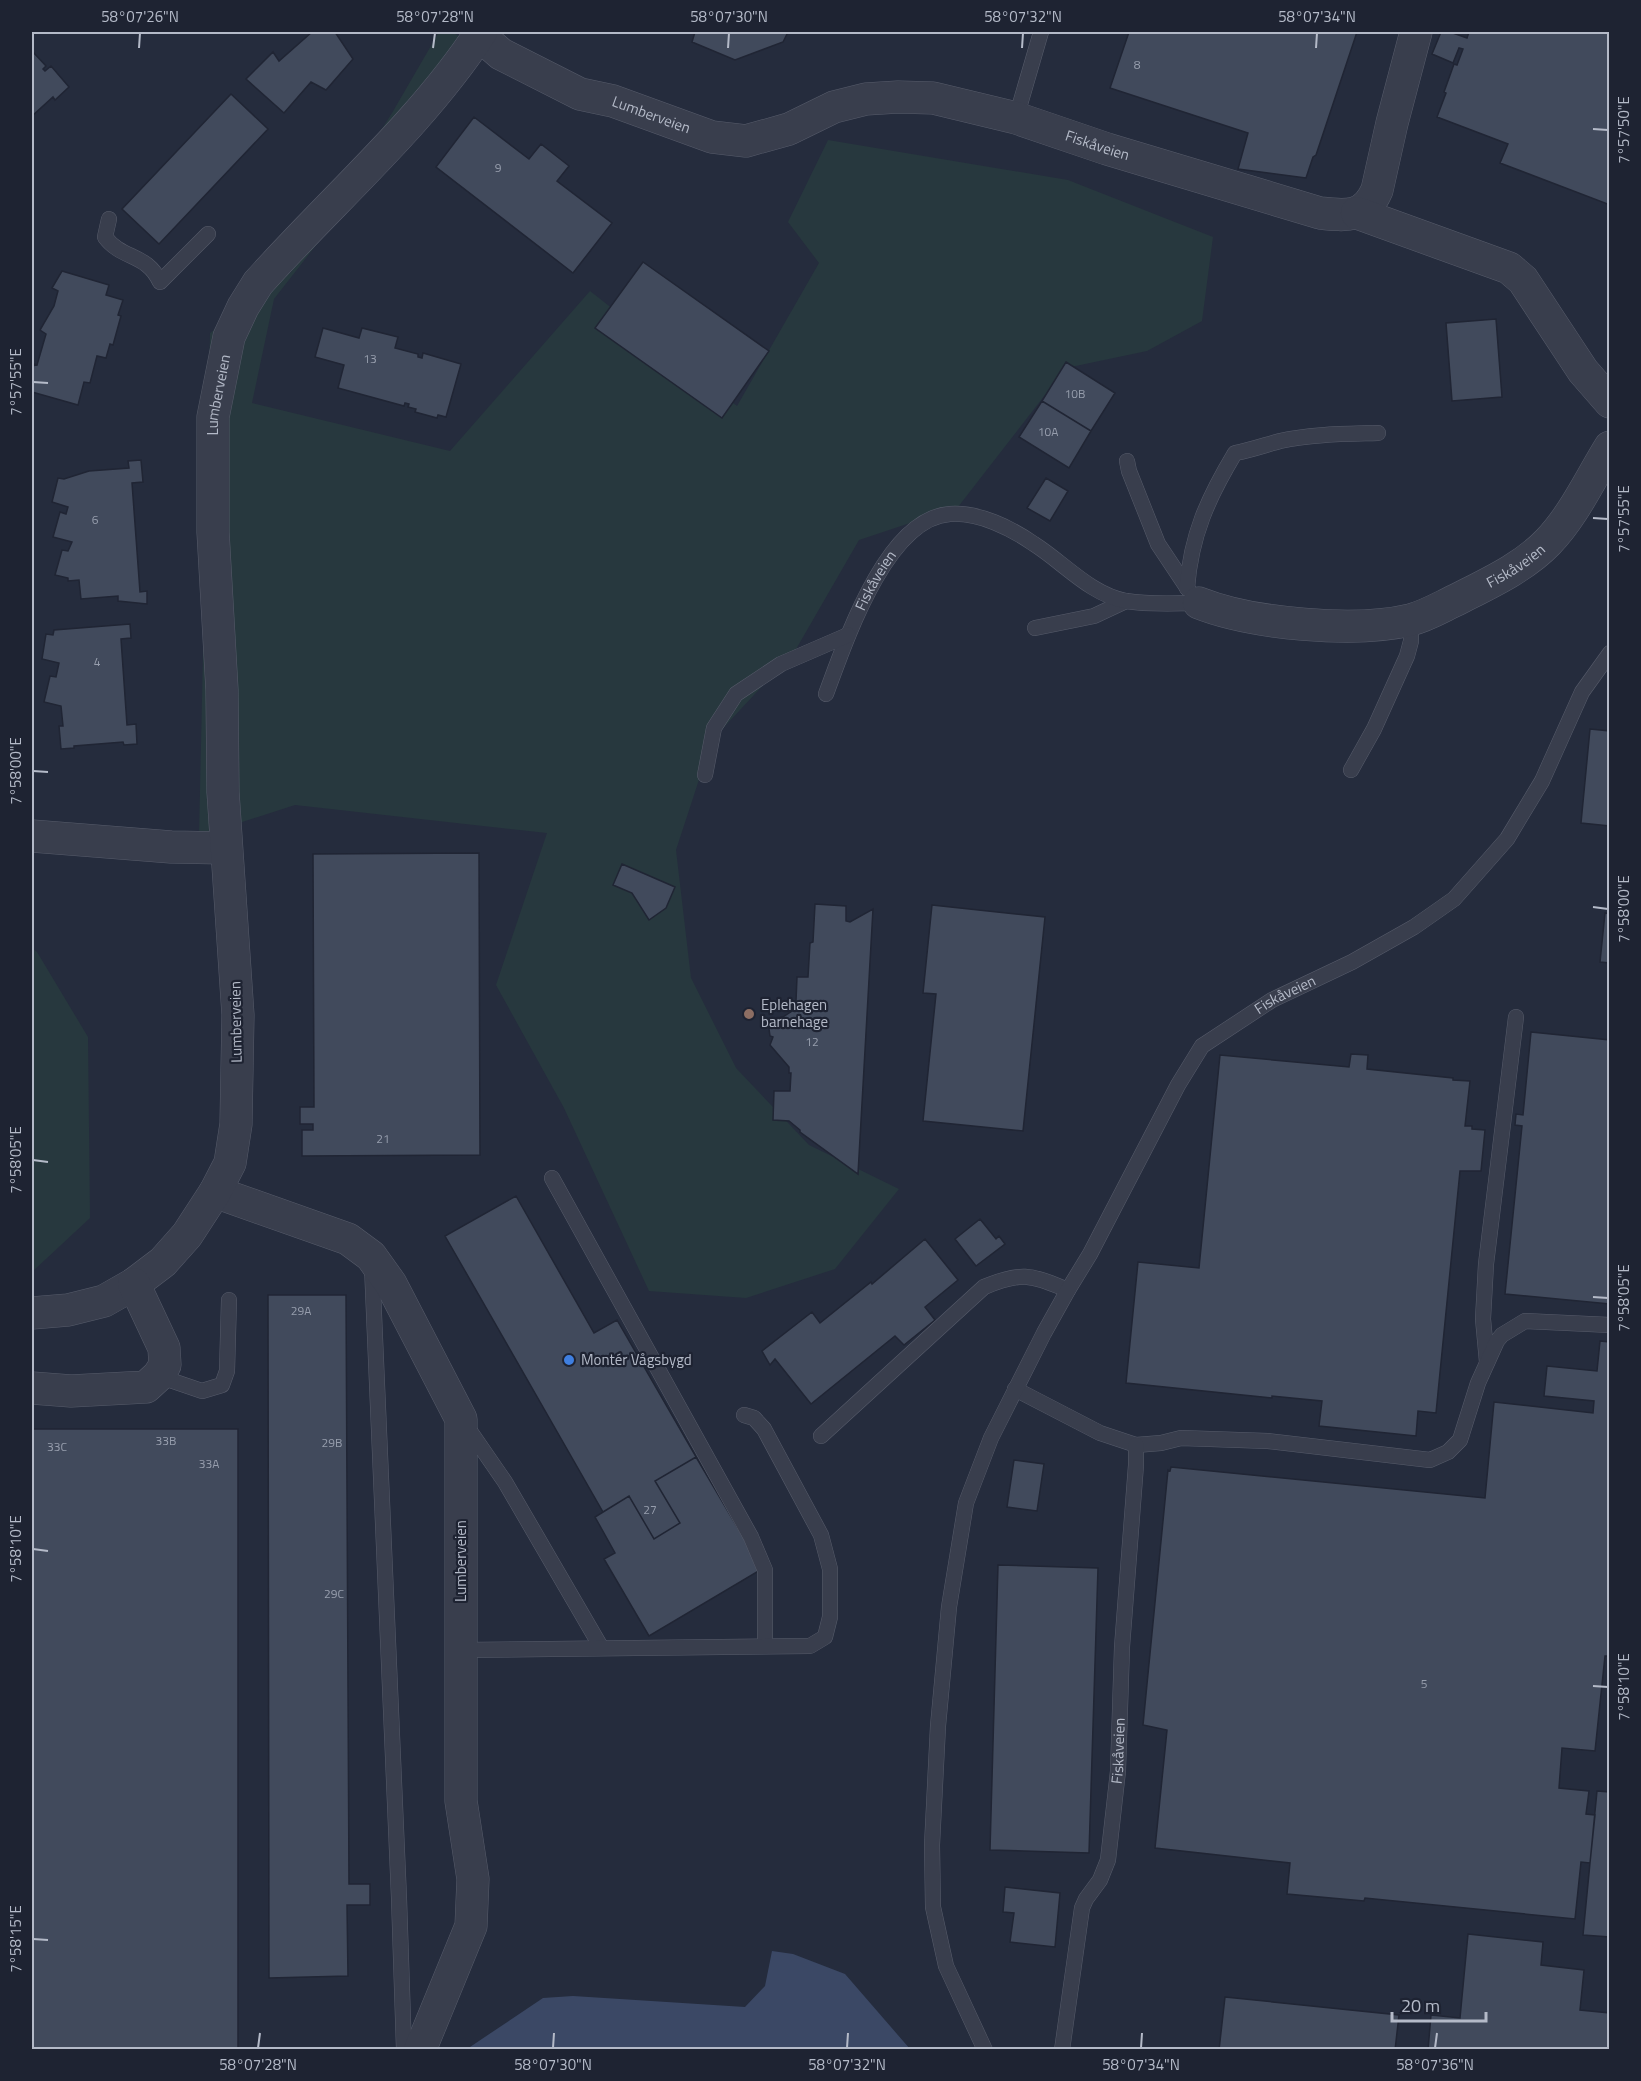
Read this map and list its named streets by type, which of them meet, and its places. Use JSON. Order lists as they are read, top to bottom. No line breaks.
{"streets":{"street":["Lumberveien","Fiskåveien"]},"crossings":[["Lumberveien","Fiskåveien"]],"places":["Eplehagen barnehage","Montér Vågsbygd"],"house_numbers":["8","9","13","10B","10A","6","4","12","21","29A","33B","29B","33C","33A","27","29C","5"],"scale_bar":"20 m","coordinates":["58°07'26\"N","58°07'28\"N","58°07'30\"N","58°07'32\"N","58°07'34\"N","7°57'50\"E","7°57'55\"E","7°58'00\"E","7°58'05\"E","7°58'10\"E","7°58'15\"E","58°07'36\"N"]}
